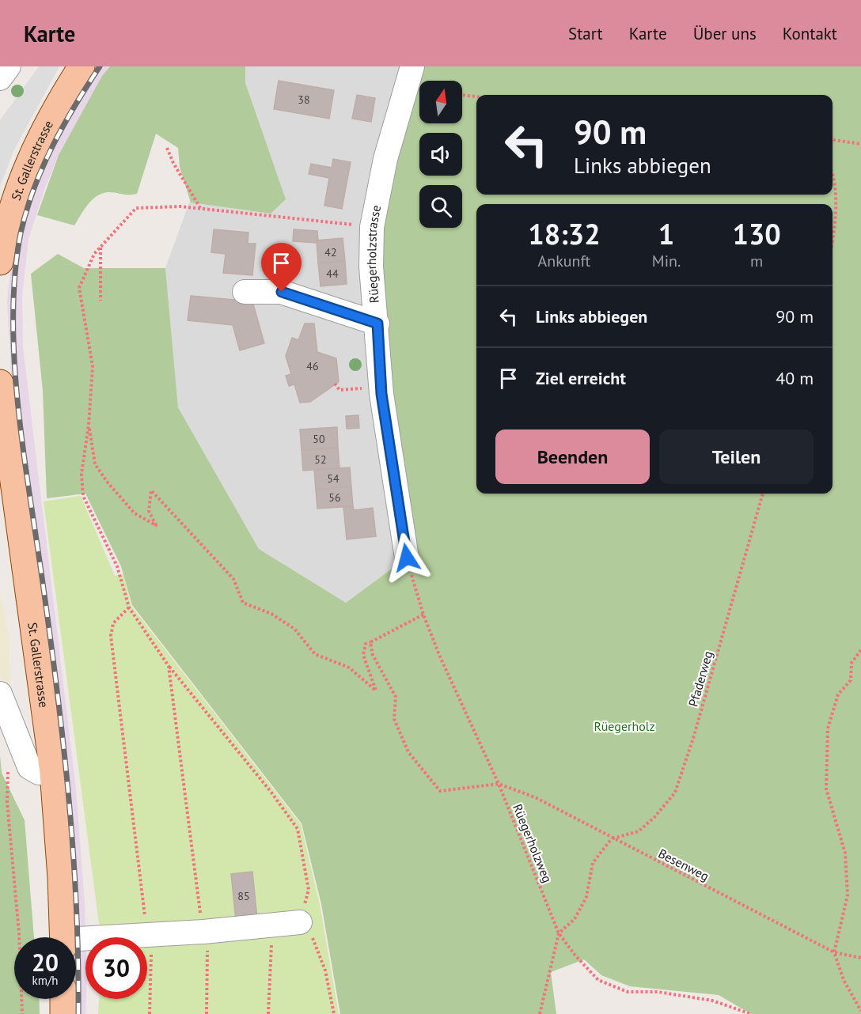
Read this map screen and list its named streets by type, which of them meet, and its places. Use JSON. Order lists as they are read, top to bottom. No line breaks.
{"streets":{"main road":["St. Gallerstrasse"],"street":["Rüegerholzstrasse"],"path":["Pfaderweg","Rüegerholzweg","Besenweg"]},"crossings":[["Rüegerholzstrasse","Rüegerholzweg"],["Pfaderweg","Besenweg"],["Rüegerholzweg","Besenweg"]],"parks":["Rüegerholz"],"house_numbers":["38","42","44","46","50","52","54","56","85"],"north":"top","page":{"header":"Karte","nav":["Start","Karte","Über uns","Kontakt"],"turn":["90 m","Links abbiegen"],"eta":["18:32","Ankunft","1","Min.","130","m"],"list":[{"name":"Links abbiegen","value":"90 m"},{"name":"Ziel erreicht","value":"40 m"}],"buttons":["Beenden","Teilen"],"speed":"20 km/h","limit":"30"}}
